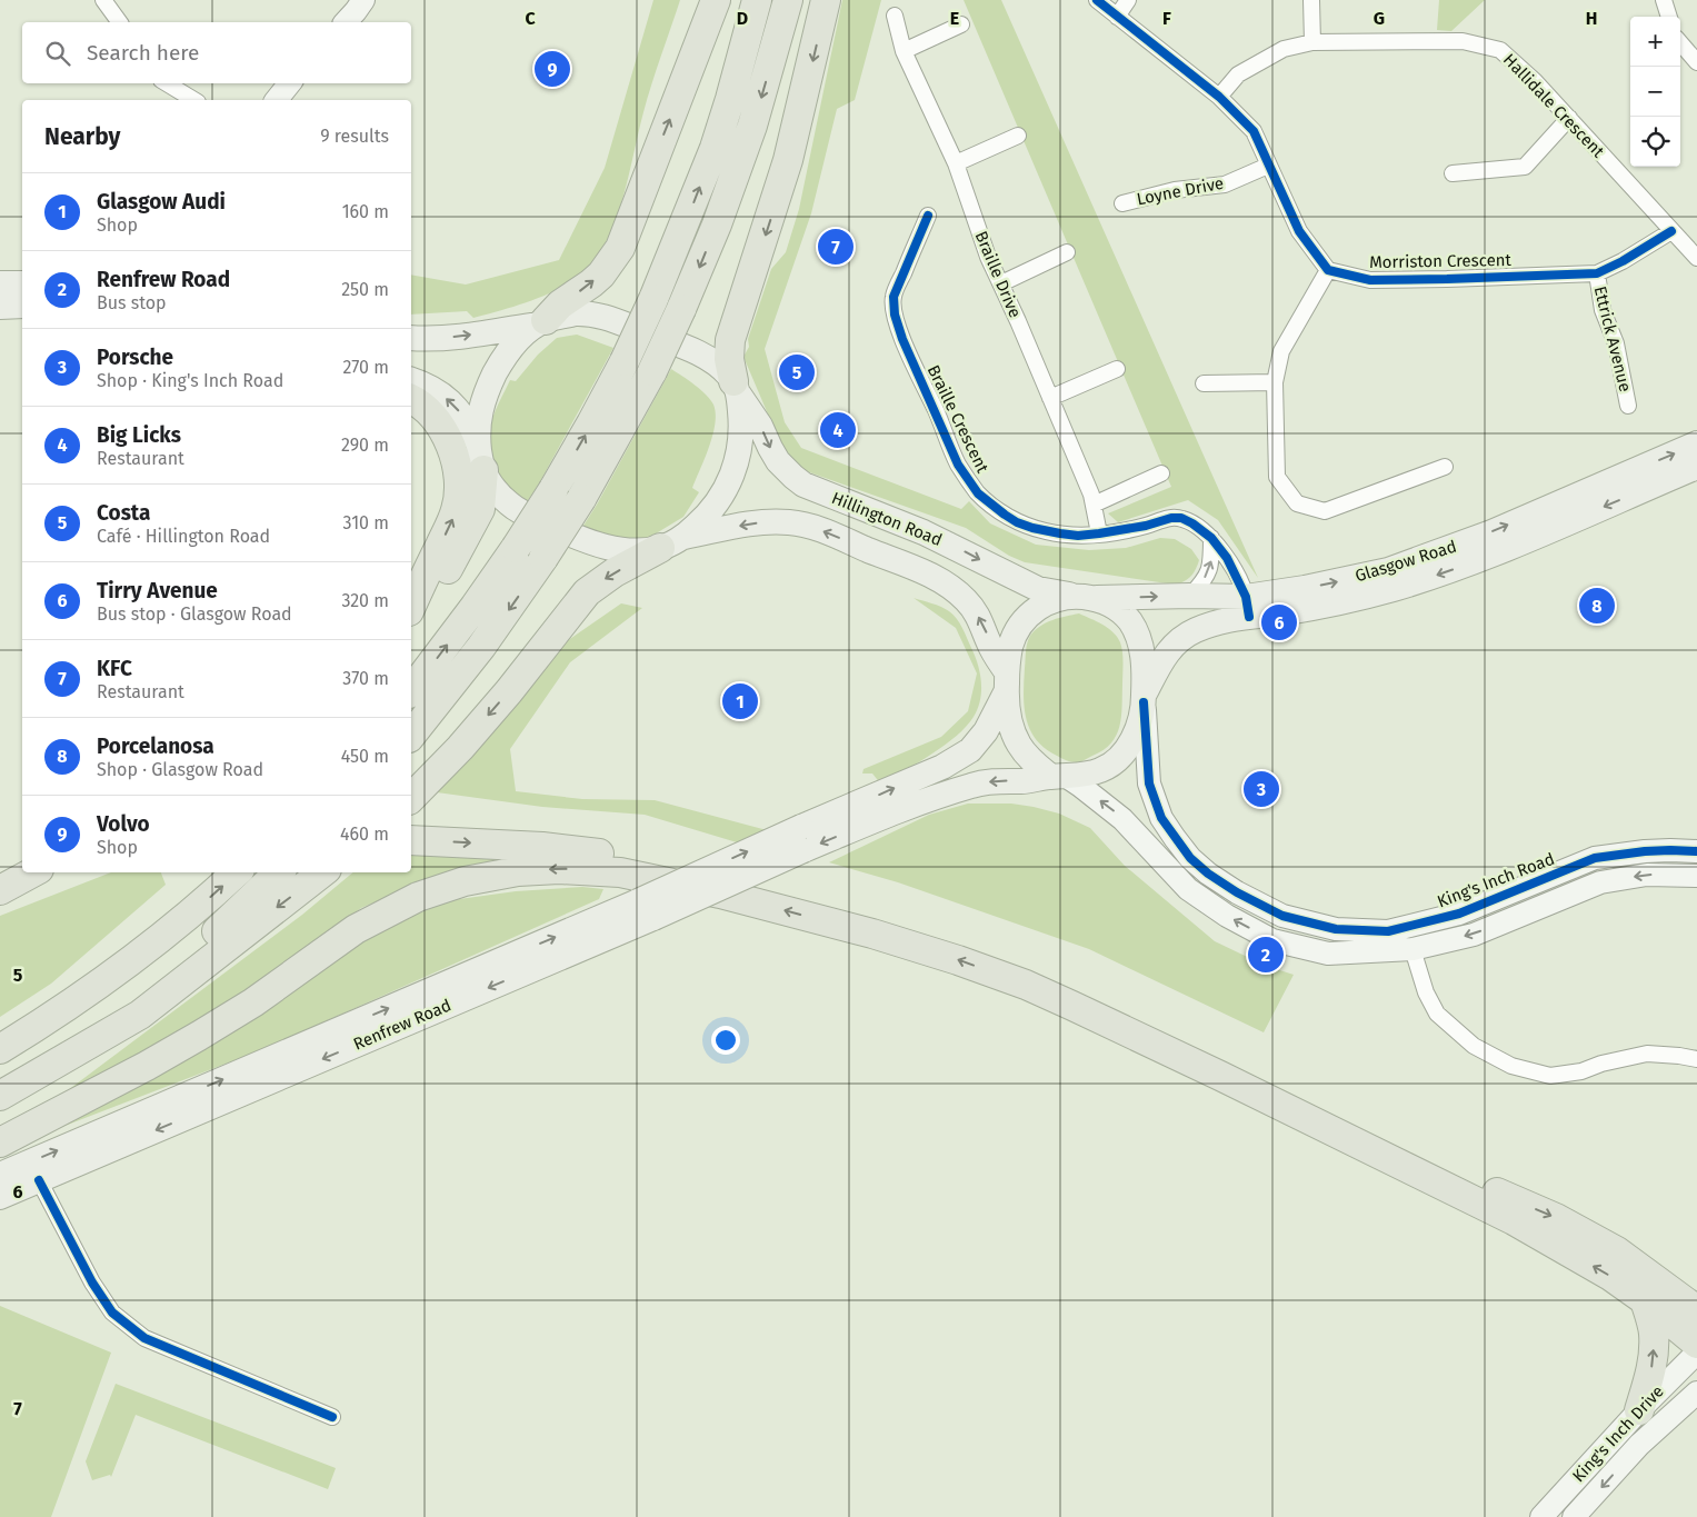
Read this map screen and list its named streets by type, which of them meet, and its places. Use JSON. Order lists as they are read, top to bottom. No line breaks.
{"streets":{"main road":["Hillington Road","Glasgow Road","Renfrew Road"],"street":["Hallidale Crescent","Loyne Drive","Morriston Crescent","Braille Drive","Ettrick Avenue","Braille Crescent","King's Inch Road","King's Inch Drive"]},"crossings":[["Hallidale Crescent","Morriston Crescent"],["Morriston Crescent","Ettrick Avenue"],["Braille Drive","Braille Crescent"],["Braille Crescent","Glasgow Road"],["Hillington Road","Glasgow Road"],["Hillington Road","King's Inch Road"],["Glasgow Road","King's Inch Road"]],"page":{"map_buttons":["+","−"],"search":"Search here","pins":["9","7","5","4","8","6","1","3","2"],"heading":["Nearby","9 results"],"list":[{"mark":"1","name":"Glasgow Audi","note":"Shop","value":"160 m"},{"mark":"2","name":"Renfrew Road","note":"Bus stop","value":"250 m"},{"mark":"3","name":"Porsche","note":"Shop · King's Inch Road","value":"270 m"},{"mark":"4","name":"Big Licks","note":"Restaurant","value":"290 m"},{"mark":"5","name":"Costa","note":"Café · Hillington Road","value":"310 m"},{"mark":"6","name":"Tirry Avenue","note":"Bus stop · Glasgow Road","value":"320 m"},{"mark":"7","name":"KFC","note":"Restaurant","value":"370 m"},{"mark":"8","name":"Porcelanosa","note":"Shop · Glasgow Road","value":"450 m"},{"mark":"9","name":"Volvo","note":"Shop","value":"460 m"}]},"grid":{"columns":["C","D","E","F","G","H"],"rows":["5","6","7"]}}
